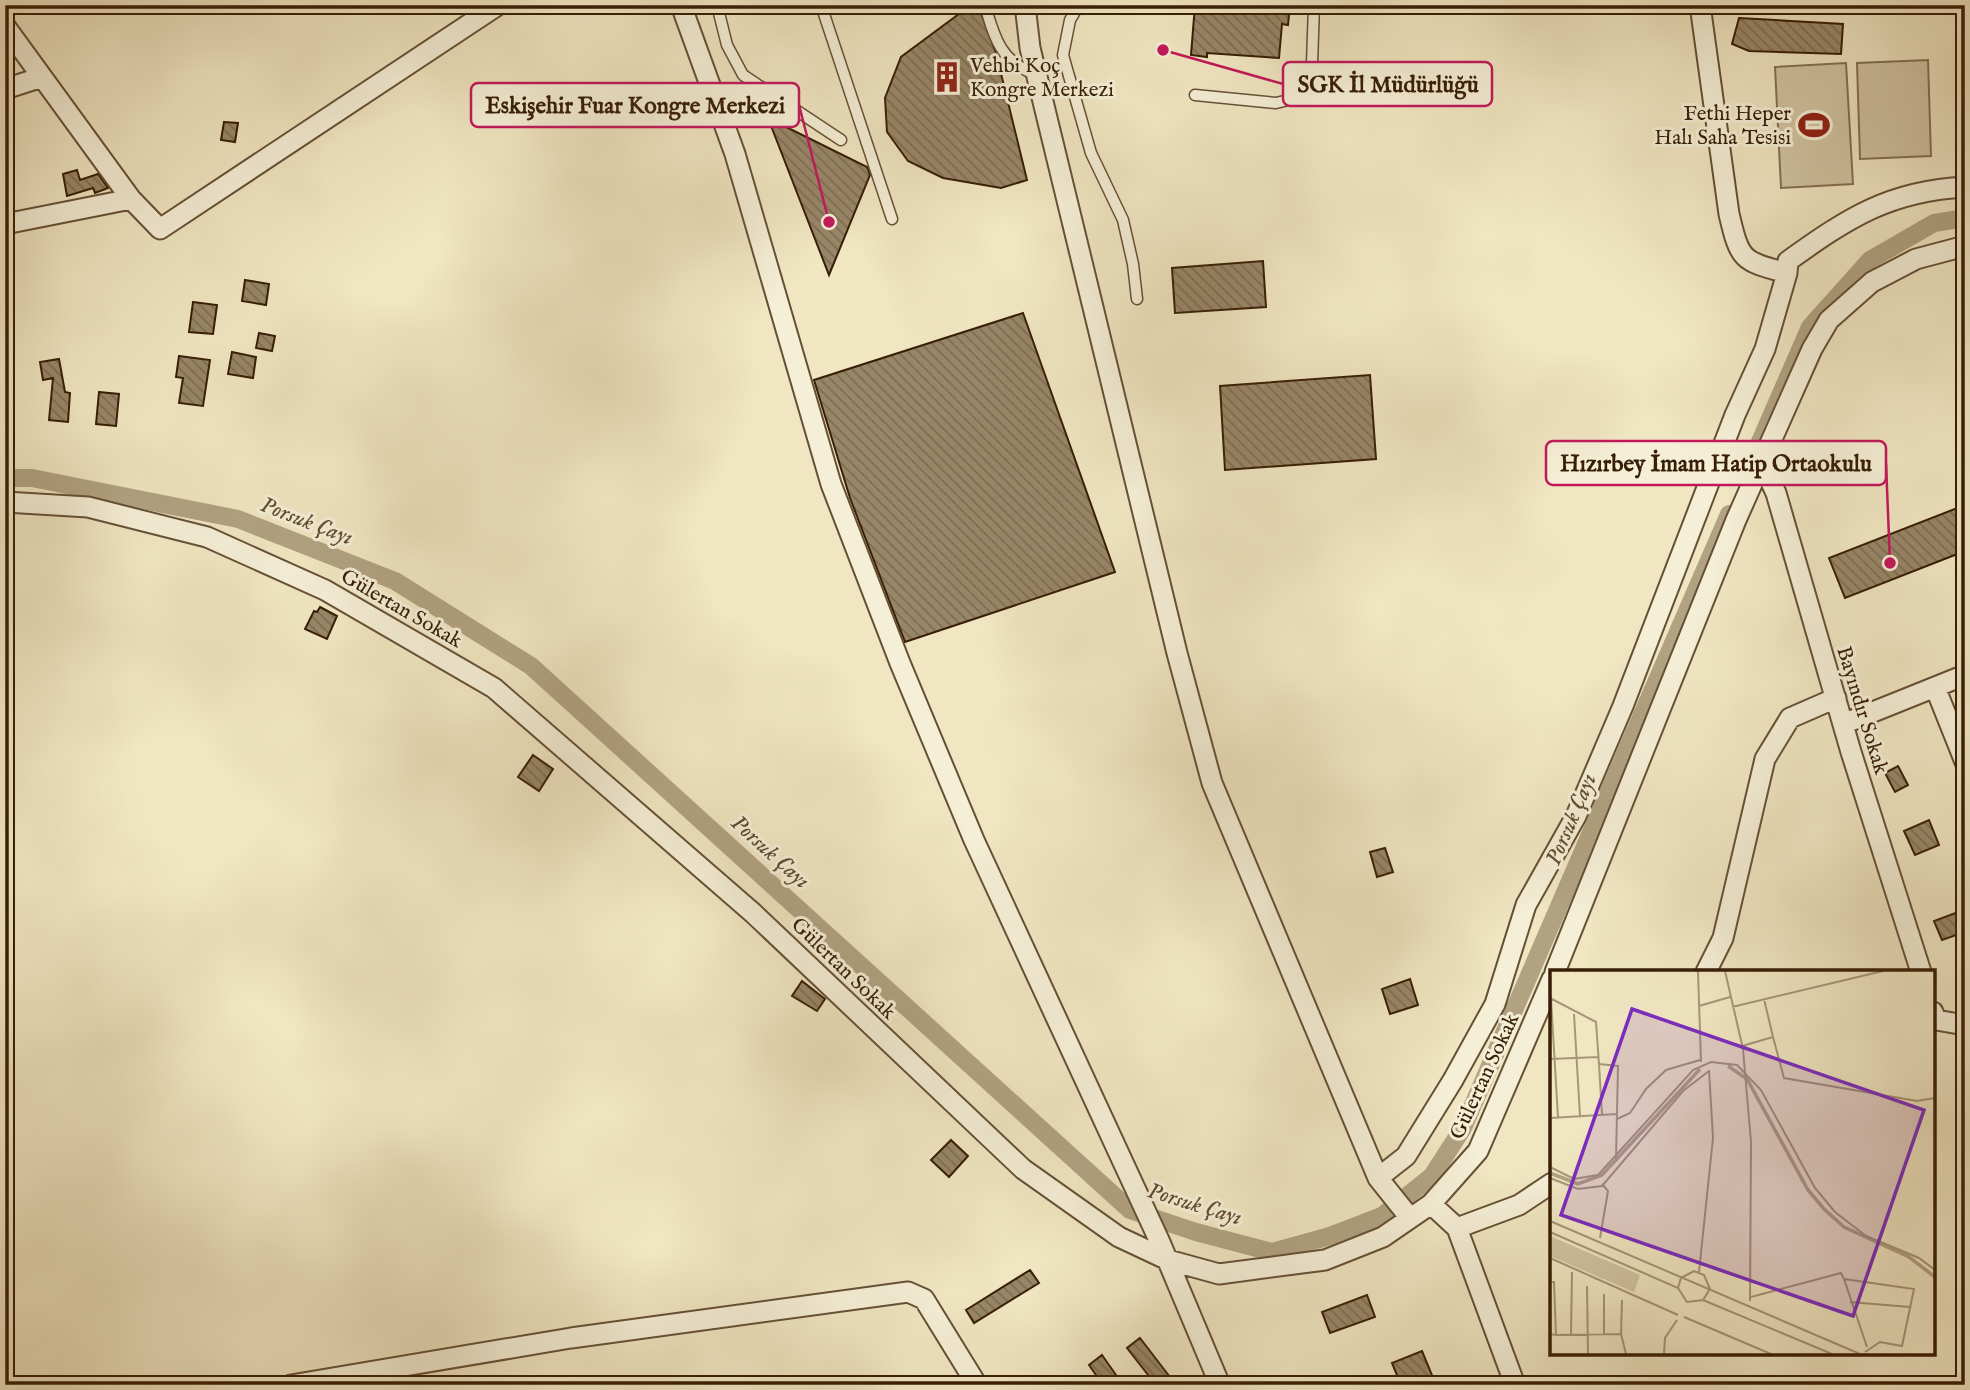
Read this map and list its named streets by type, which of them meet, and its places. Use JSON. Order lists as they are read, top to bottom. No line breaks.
{"streets":{"street":["Gülertan Sokak","Bayındır Sokak"]},"water":["Porsuk Çayı"],"places":{"other":["SGK İl Müdürlüğü","Eskişehir Fuar Kongre Merkezi","Hızırbey İmam Hatip Ortaokulu"],"building":["Vehbi Koç Kongre Merkezi"],"sports":["Fethi Heper Halı Saha Tesisi"]}}
